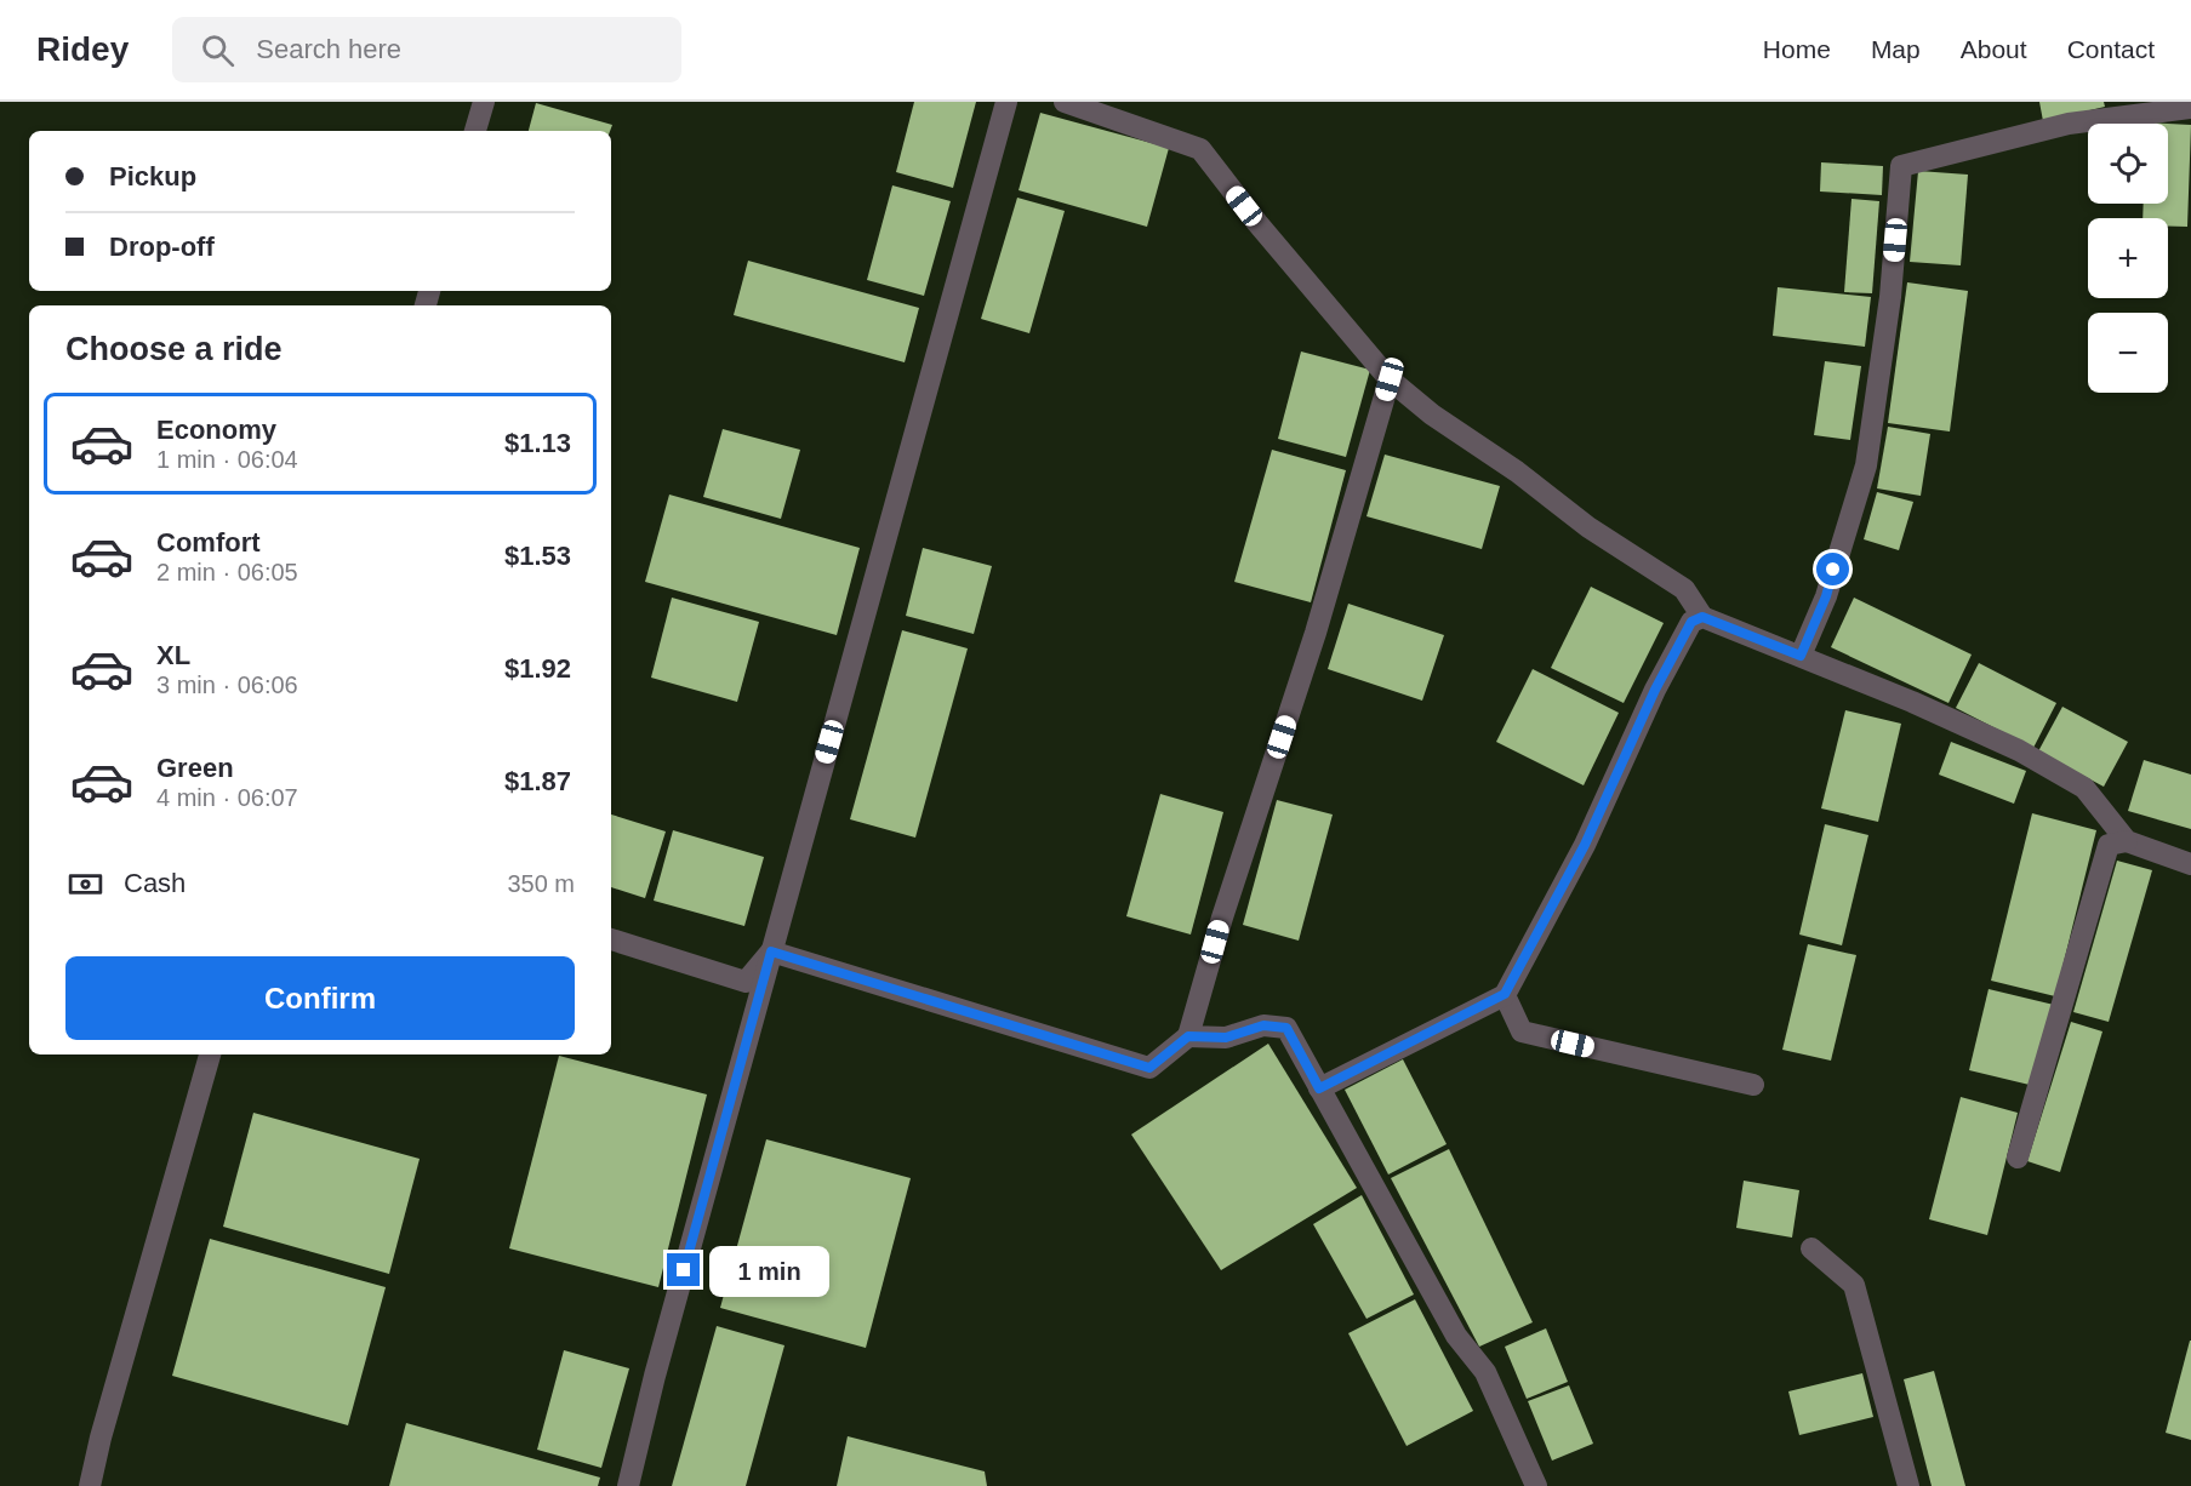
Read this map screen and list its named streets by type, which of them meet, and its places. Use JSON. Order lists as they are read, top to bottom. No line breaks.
{"page":{"header":"Ridey","search":"Search here","nav":["Home","Map","About","Contact"],"map_buttons":["+","−"],"banner":["Pickup","Drop-off"],"heading":"Choose a ride","list":[{"name":"Economy","note":"1 min · 06:04","value":"$1.13"},{"name":"Comfort","note":"2 min · 06:05","value":"$1.53"},{"name":"XL","note":"3 min · 06:06","value":"$1.92"},{"name":"Green","note":"4 min · 06:07","value":"$1.87"}],"pay":["Cash","350 m"],"buttons":"Confirm","bubble":"1 min"}}
